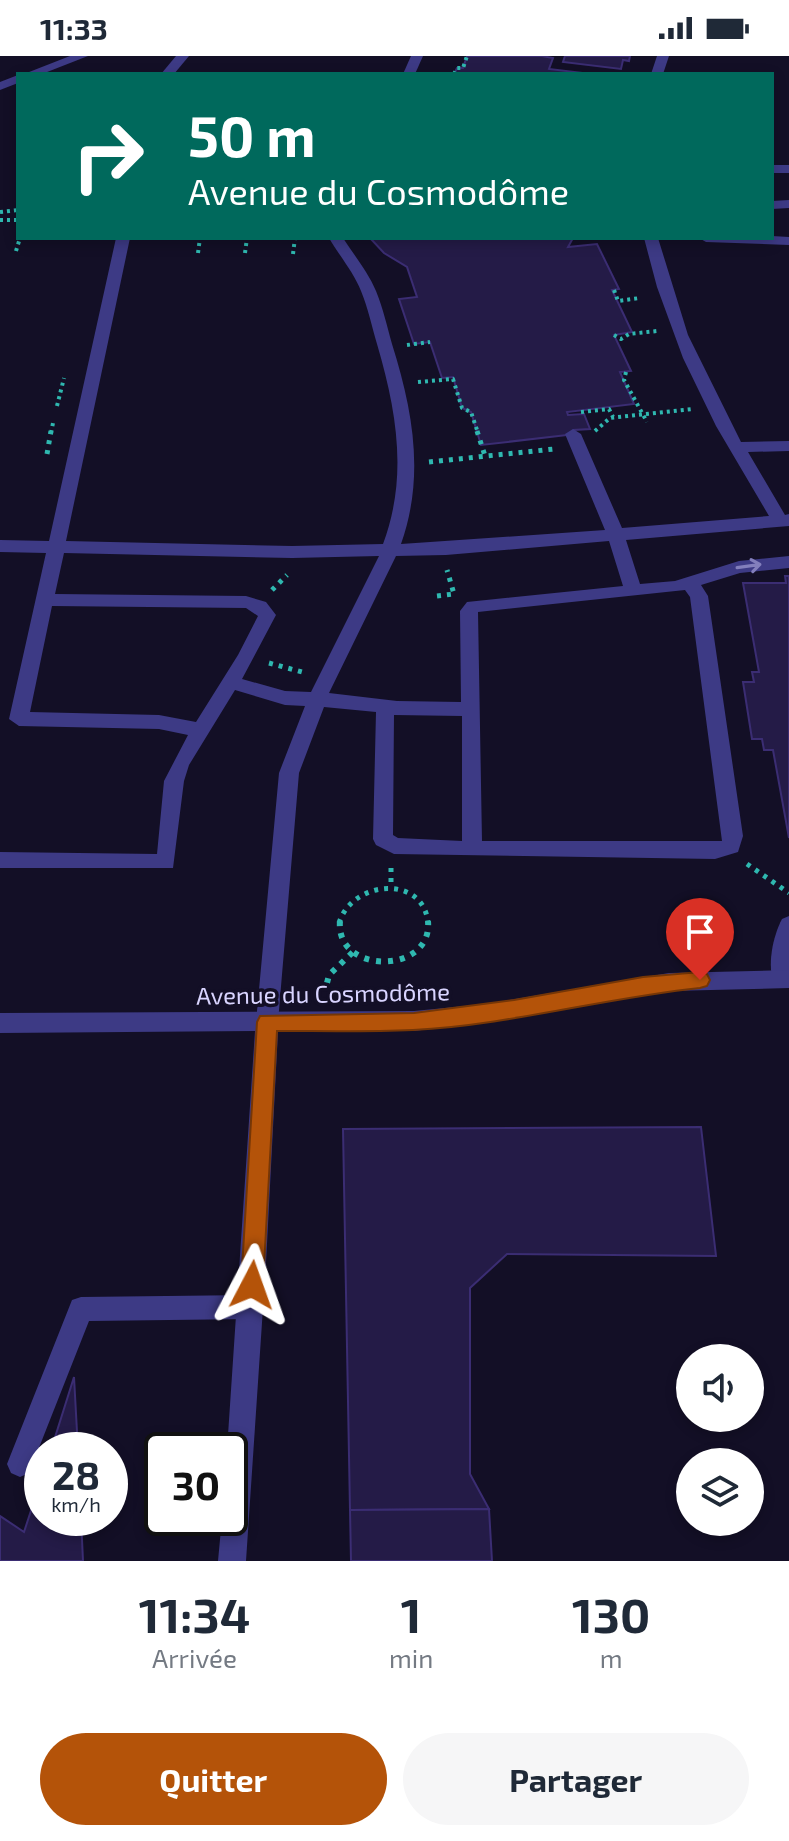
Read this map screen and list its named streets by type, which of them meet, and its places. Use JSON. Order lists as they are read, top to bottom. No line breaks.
{"streets":{"street":["Avenue du Cosmodôme"]},"page":{"status":"11:33","turn":["50 m","Avenue du Cosmodôme"],"speed":"28 km/h","limit":"30","eta":["11:34","Arrivée","1","min","130","m"],"buttons":["Quitter","Partager"]}}
